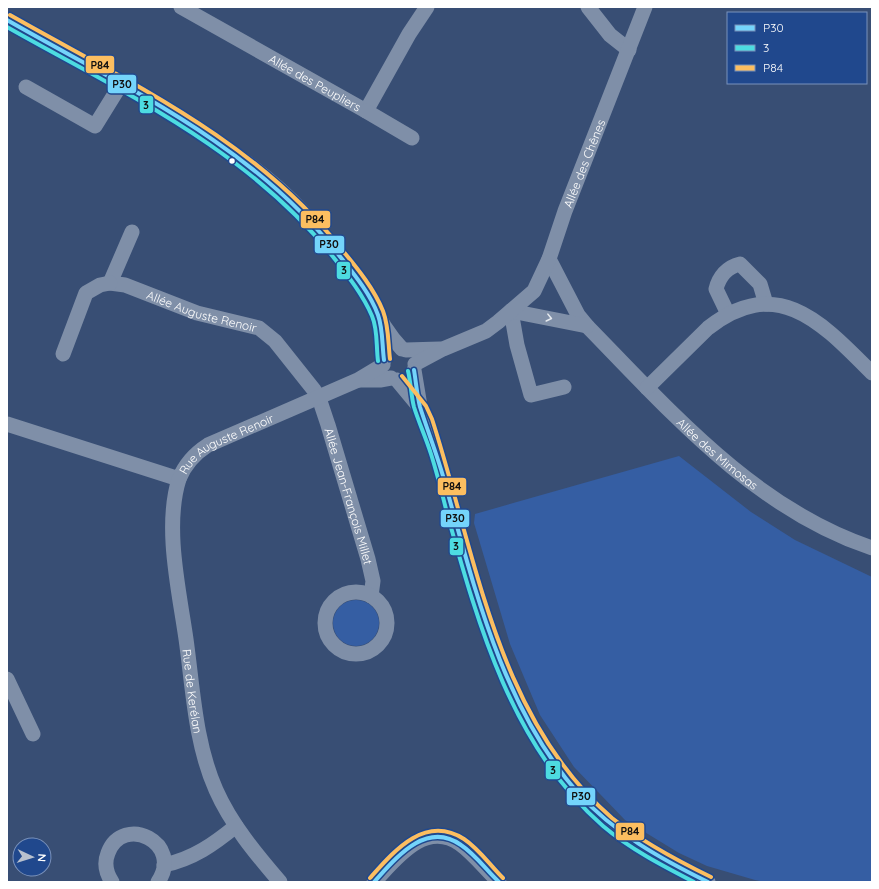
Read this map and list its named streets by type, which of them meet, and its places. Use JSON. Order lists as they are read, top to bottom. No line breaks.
{"streets":{"street":["Allée des Peupliers","Allée des Chênes","Allée Auguste Renoir","Rue Auguste Renoir","Allée des Mimosas","Allée Jean-François Millet","Rue de Kerélan"]},"crossings":[["Allée des Chênes","Allée des Mimosas"],["Allée Auguste Renoir","Rue Auguste Renoir"],["Allée Auguste Renoir","Allée Jean-François Millet"],["Rue Auguste Renoir","Allée Jean-François Millet"],["Rue Auguste Renoir","Rue de Kerélan"]],"lines":["transit line P84","transit line P30","transit line 3"],"legend":["P30","3","P84"],"north":"right"}
